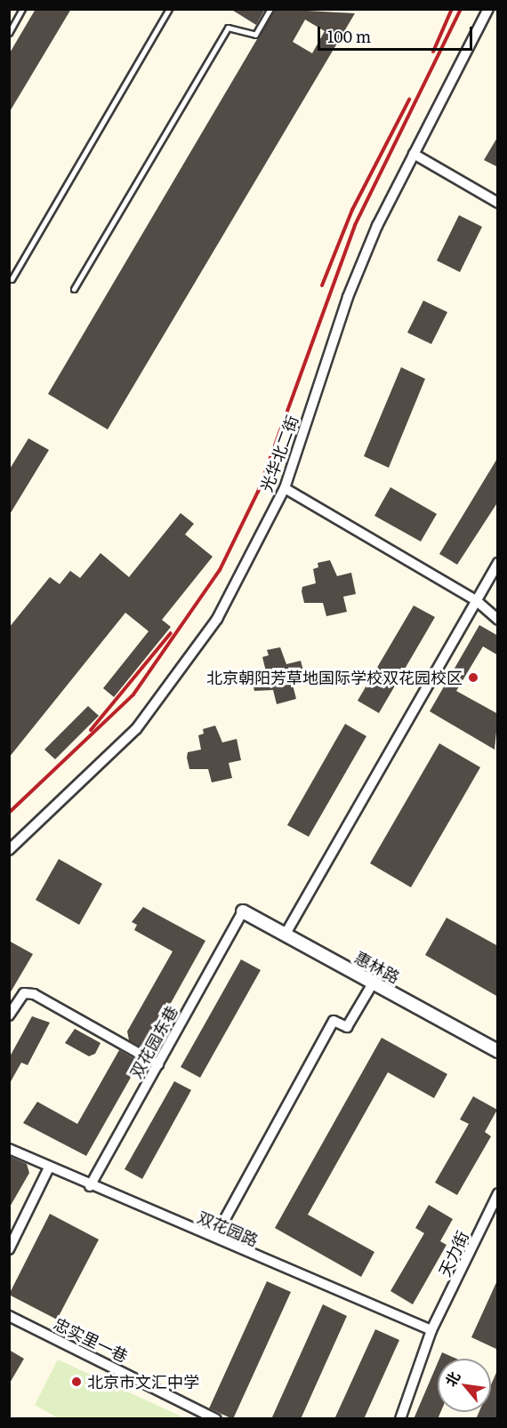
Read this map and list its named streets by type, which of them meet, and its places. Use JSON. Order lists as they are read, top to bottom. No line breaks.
{"streets":{"street":["光华北二街","惠林路","双花园东巷","双花园路","天力街","忠实里一巷"]},"crossings":[["惠林路","双花园东巷"],["双花园东巷","双花园路"],["双花园路","天力街"]],"places":["北京朝阳芳草地国际学校双花园校区","北京市文汇中学"],"scale_bar":"100 m","north":"top left"}
